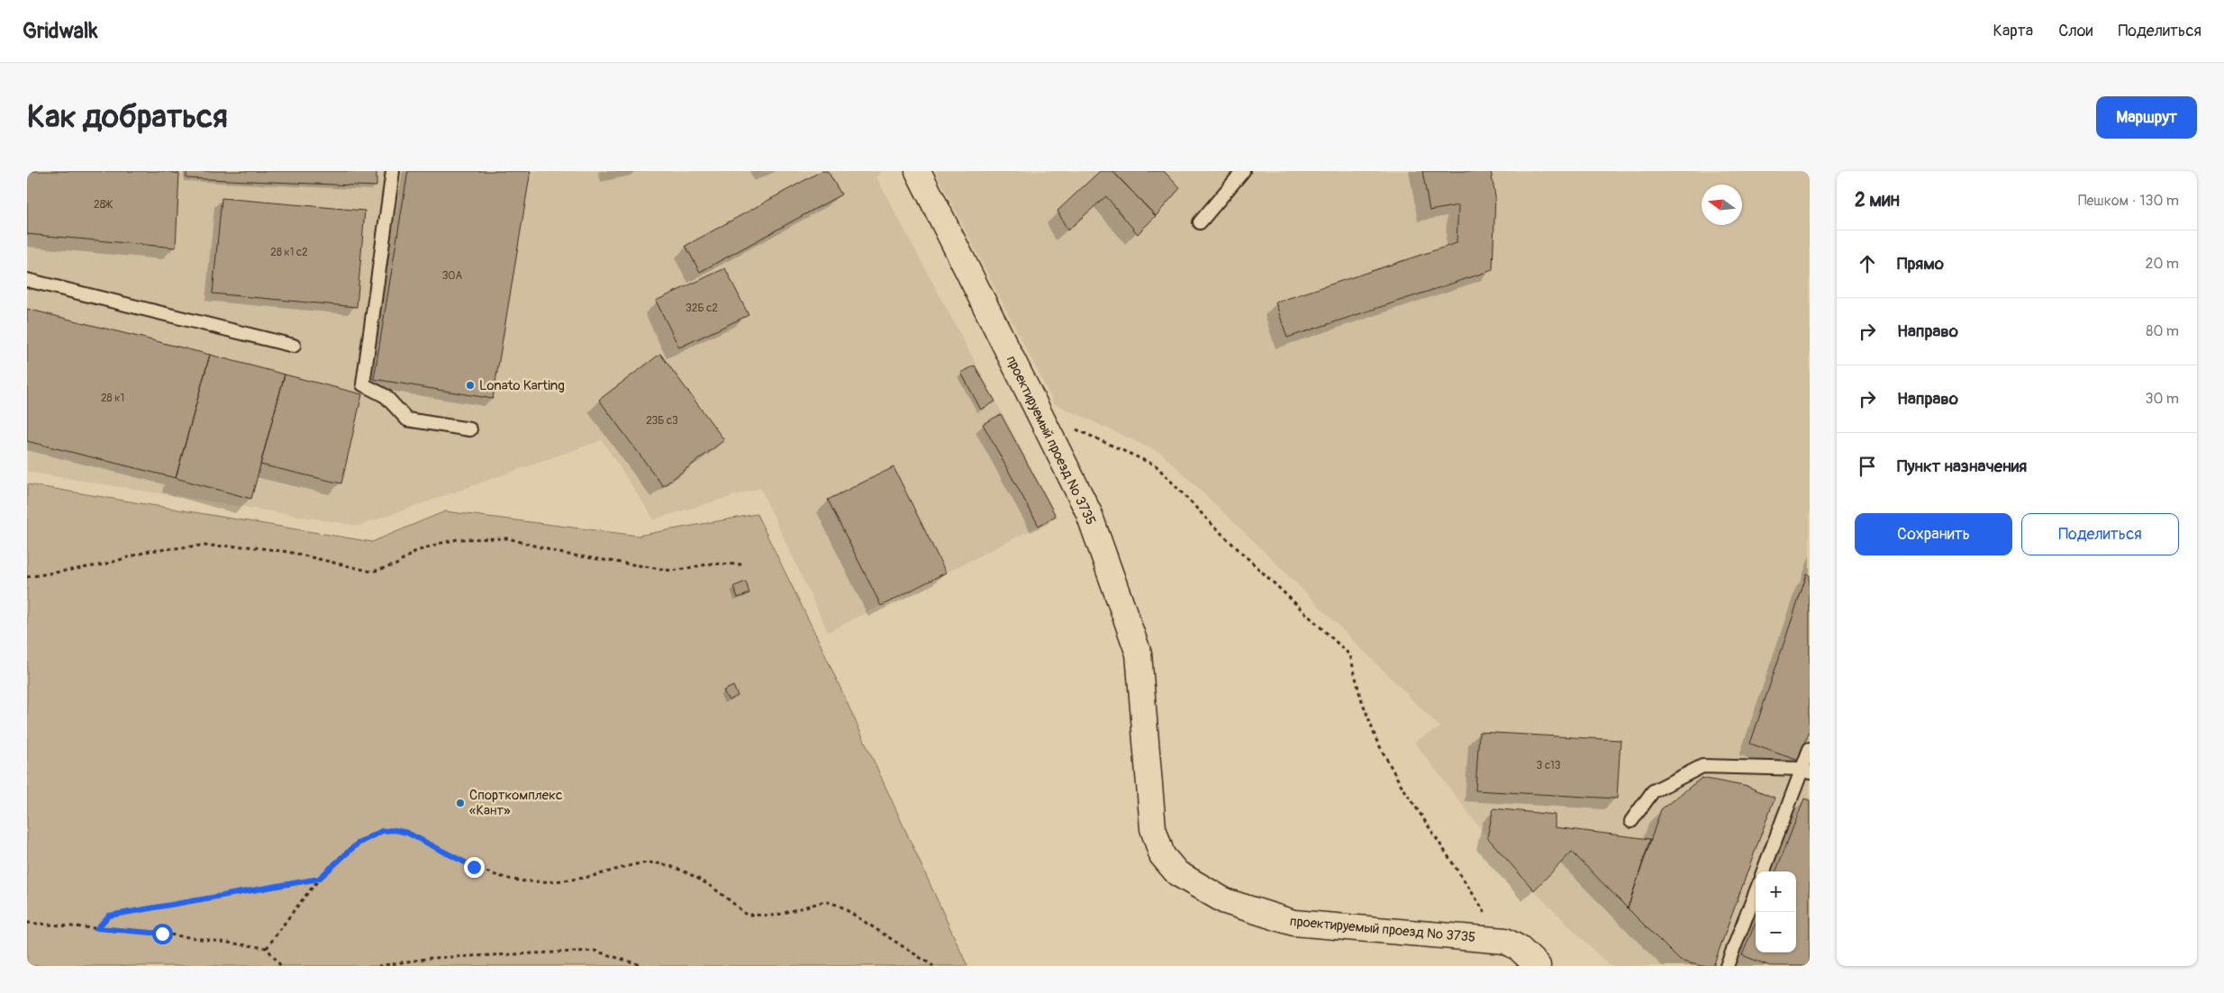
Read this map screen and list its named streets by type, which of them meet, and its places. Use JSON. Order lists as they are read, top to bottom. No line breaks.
{"streets":{"street":["проектируемый проезд № 3735"]},"places":["Lonato Karting","Спорткомплекс «Кант»"],"house_numbers":["28Ж","28 к1 с2","30А","32Б с2","28 к1","23Б с3","3 с13"],"north":"left","page":{"header":"Gridwalk","nav":["Карта","Слои","Поделиться"],"buttons":["Маршрут",["Сохранить","Поделиться"]],"title":"Как добраться","heading":["2 мин","Пешком · 130 m"],"list":[["Прямо","20 m"],["Направо","80 m"],["Направо","30 m"],"Пункт назначения"],"map_buttons":["+","−"]}}
